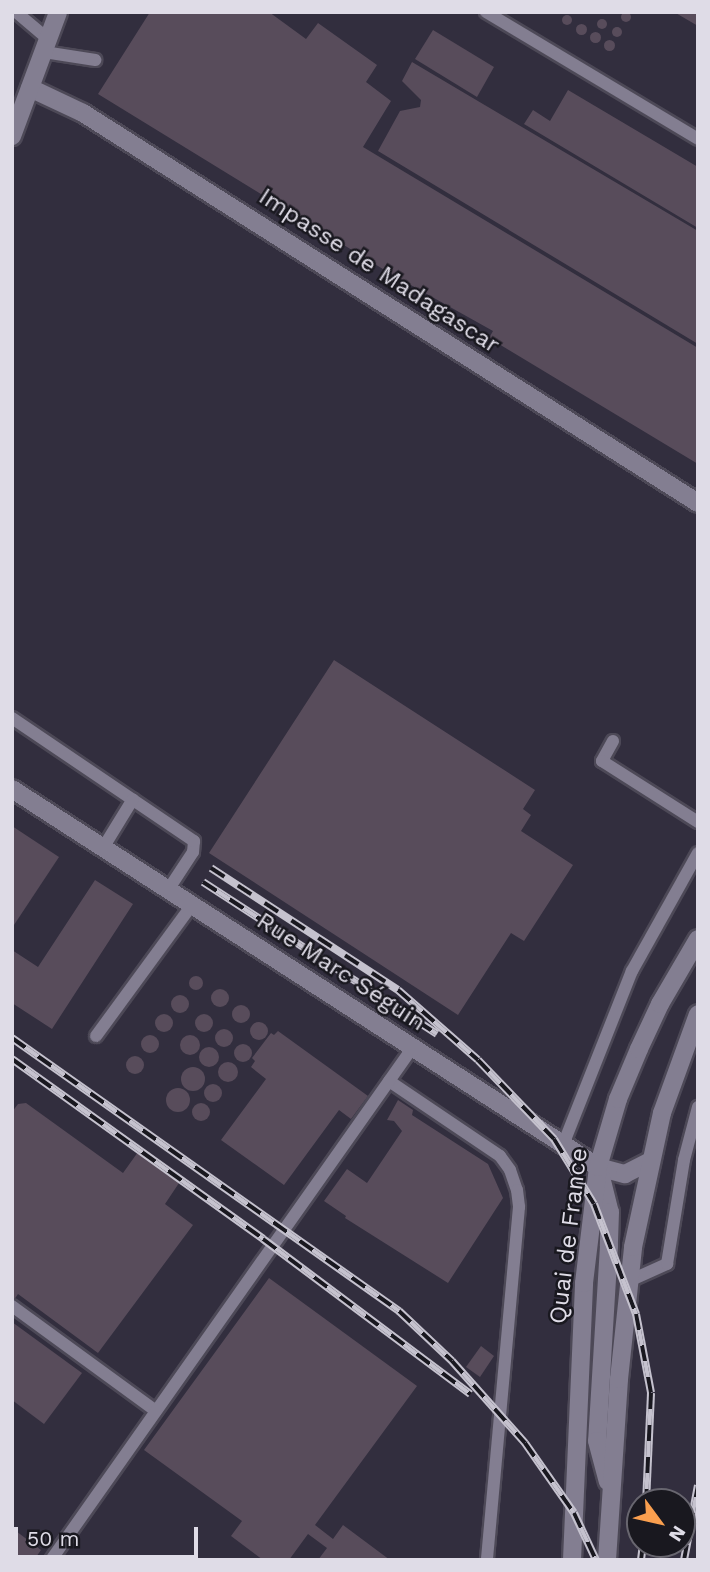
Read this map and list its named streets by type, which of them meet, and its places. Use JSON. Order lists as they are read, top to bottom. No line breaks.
{"streets":{"street":["Impasse de Madagascar","Rue Marc Séguin","Quai de France"]},"crossings":[["Rue Marc Séguin","Quai de France"]],"scale_bar":"50 m","north":"bottom right"}
